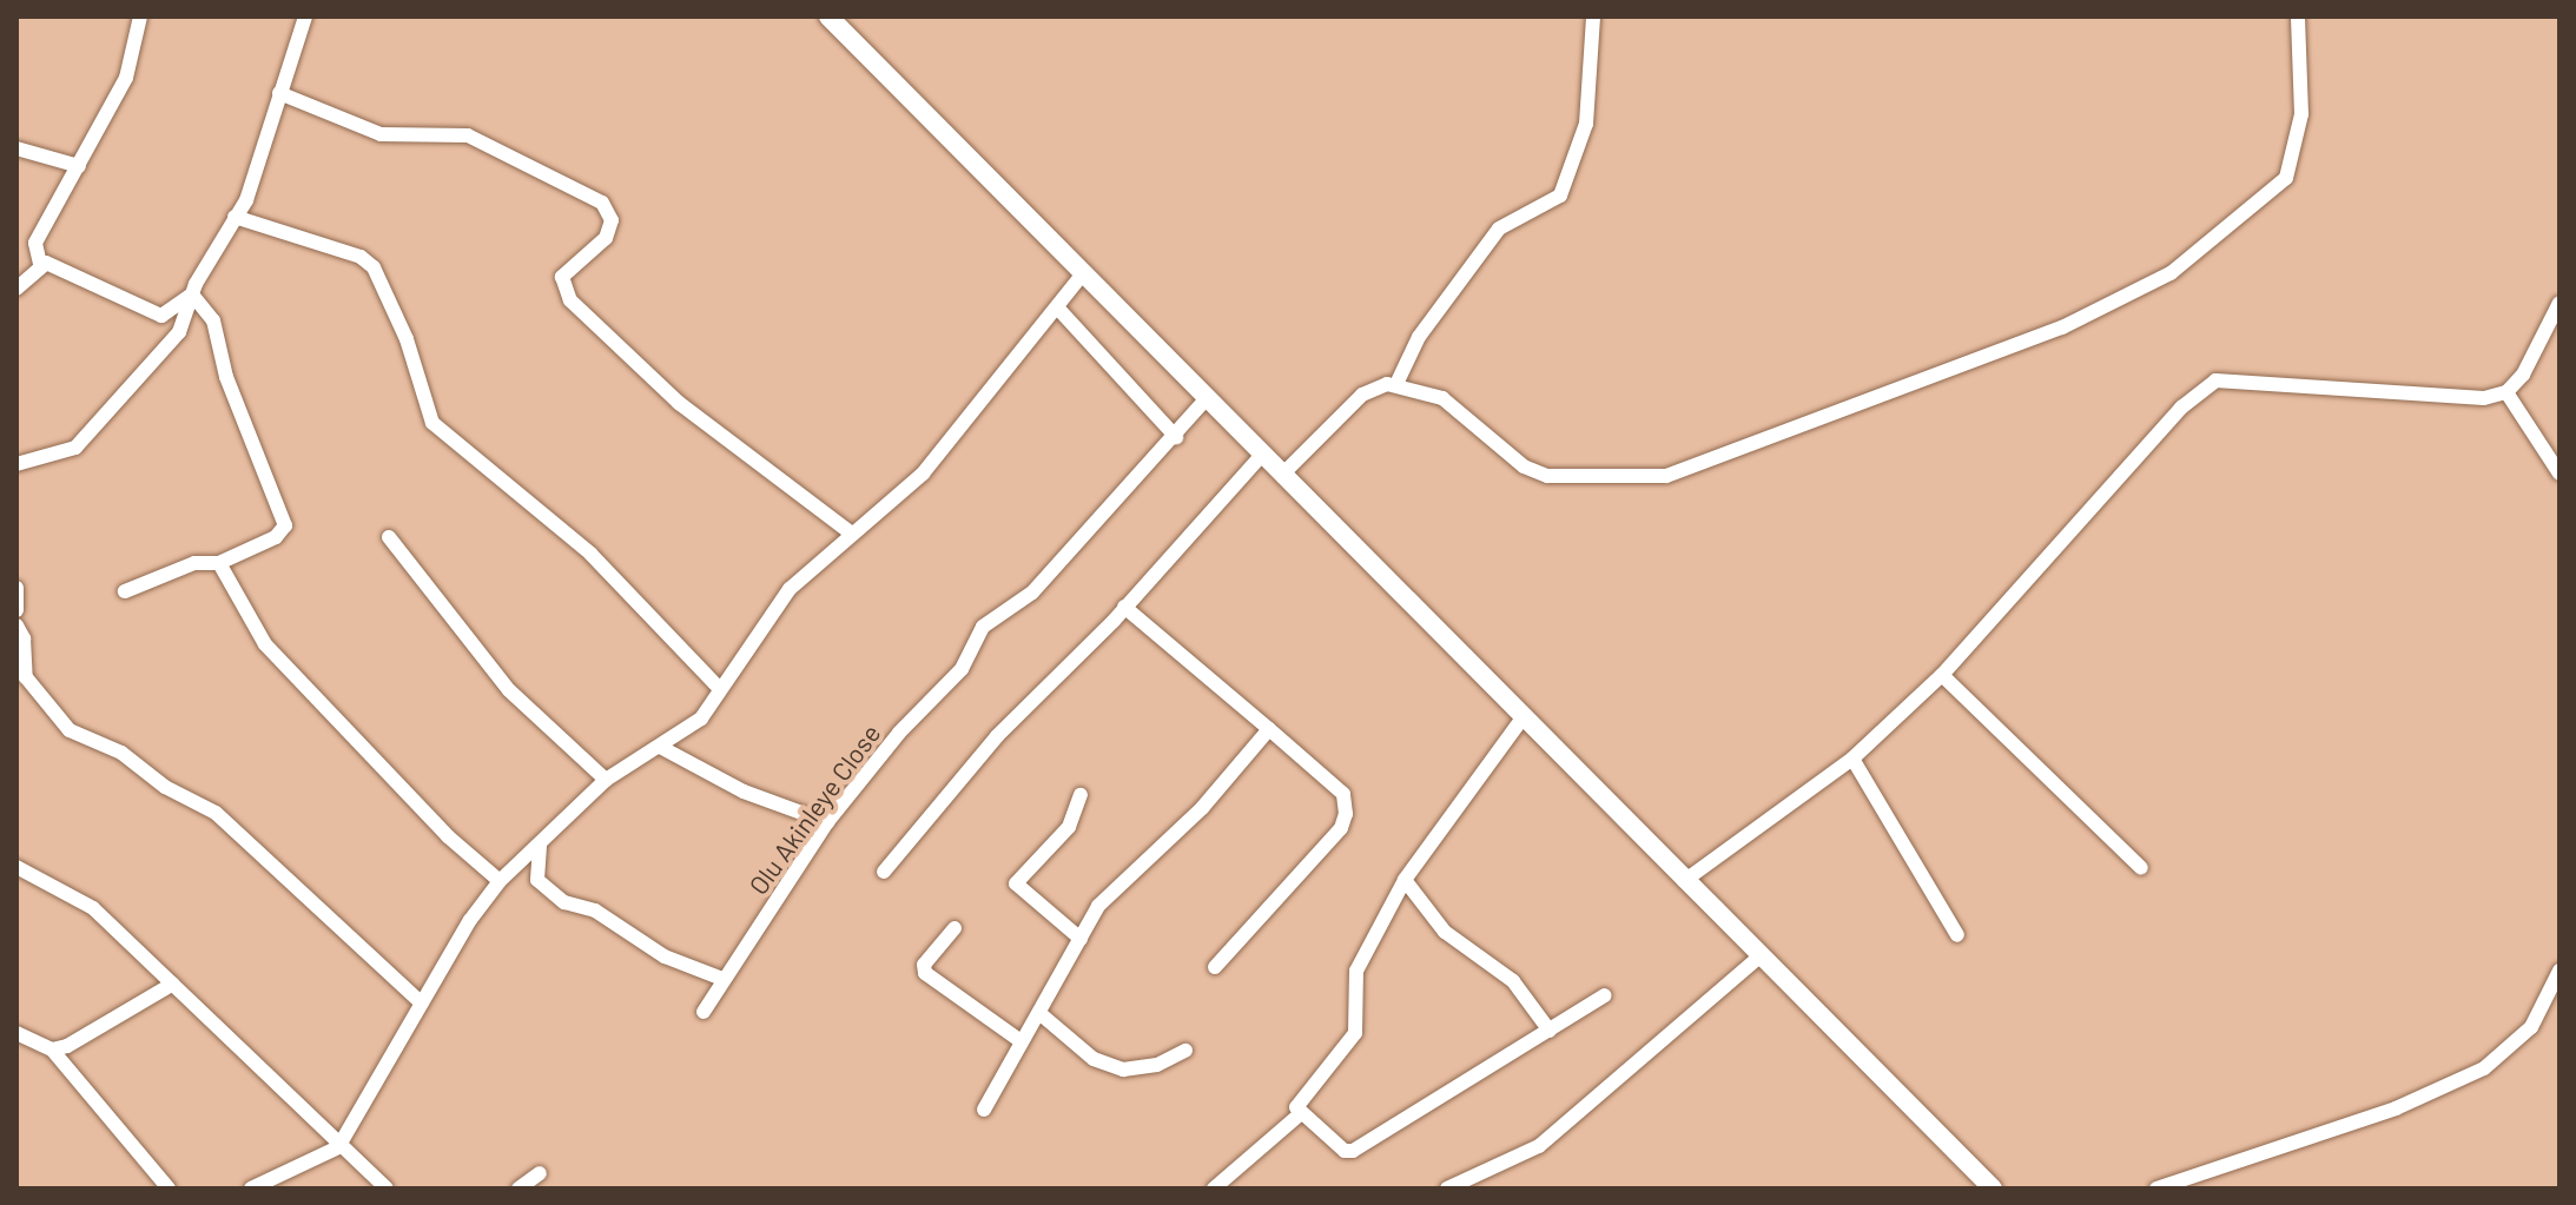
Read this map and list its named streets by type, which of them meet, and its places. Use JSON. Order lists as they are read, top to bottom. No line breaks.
{"streets":{"street":["Olu Akinleye Close"]}}
